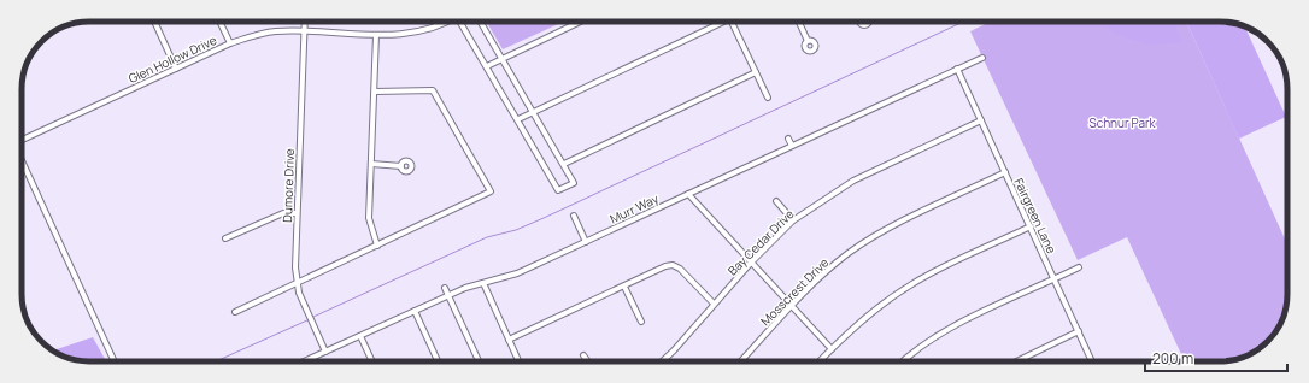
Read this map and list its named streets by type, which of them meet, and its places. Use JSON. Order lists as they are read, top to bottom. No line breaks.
{"streets":{"street":["Glen Hollow Drive","Dumore Drive","Murr Way","Fairgreen Lane","Bay Cedar Drive","Mosscrest Drive"]},"crossings":[["Glen Hollow Drive","Dumore Drive"],["Dumore Drive","Murr Way"],["Murr Way","Fairgreen Lane"],["Fairgreen Lane","Bay Cedar Drive"],["Fairgreen Lane","Mosscrest Drive"]],"parks":["Schnur Park"],"scale_bar":"200 m"}
